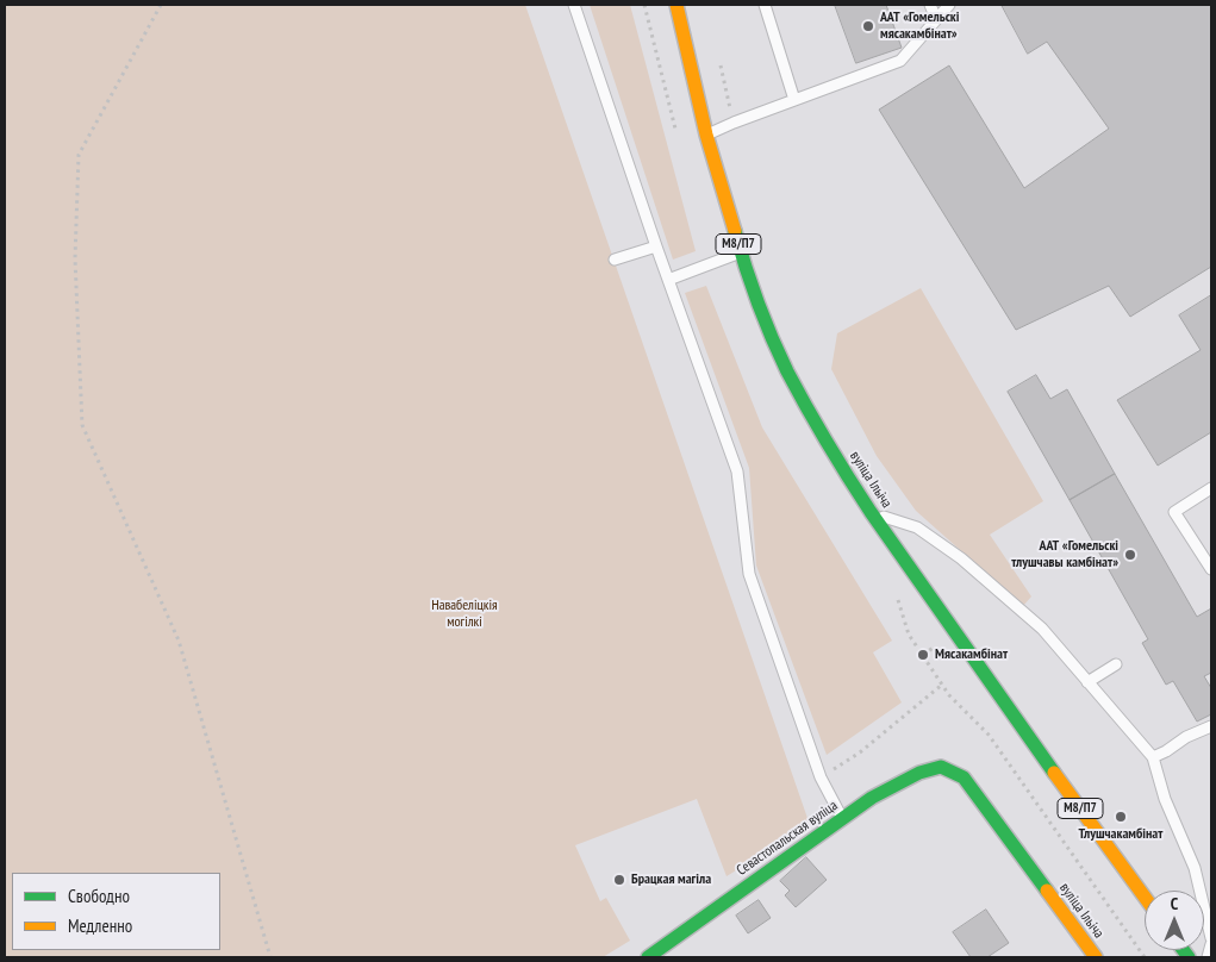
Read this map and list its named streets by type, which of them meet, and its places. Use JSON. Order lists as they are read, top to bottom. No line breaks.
{"streets":{"main road":["М8/П7","вуліца Ільіча","Севастопальская вуліца"]},"crossings":[["вуліца Ільіча","Севастопальская вуліца"]],"parks":["Навабеліцкія могілкі"],"places":["ААТ «Гомельскі мясакамбінат»","ААТ «Гомельскі тлушчавы камбінат»","Мясакамбінат","Тлушчакамбінат","Брацкая магіла"],"legend":["Свободно","Медленно"],"north":"top"}
